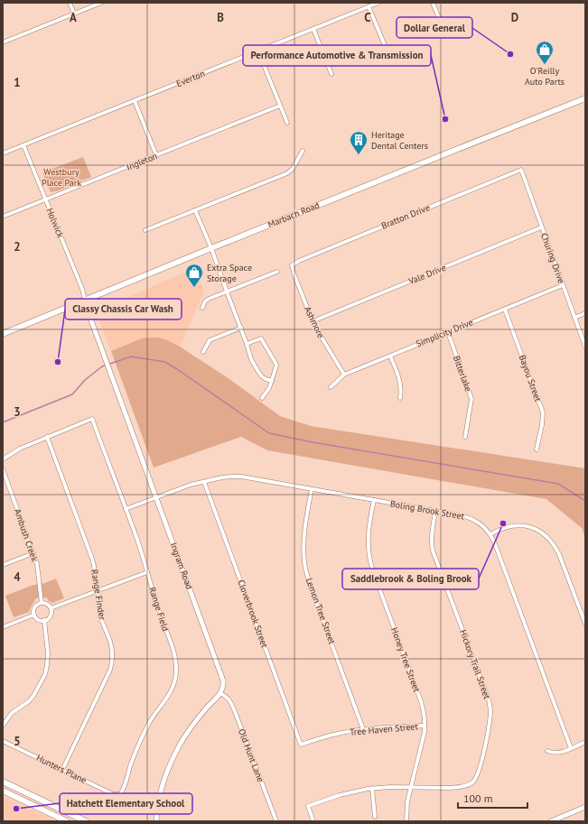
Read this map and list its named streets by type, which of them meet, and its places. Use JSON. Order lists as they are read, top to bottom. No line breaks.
{"streets":{"main road":["Marbach Road"],"street":["Everton","Ingleton","Bratton Drive","Holwick","Churing Drive","Vale Drive","Ashmore","Simplicity Drive","Bitterlake","Bayou Street","Boling Brook Street","Ambush Creek","Ingram Road","Range Finder","Range Field","Lemon Tree Street","Cloverbrook Street","Honey Tree Street","Hickory Trail Street","Tree Haven Street","Old Hunt Lane","Hunters Plane"]},"crossings":[["Everton","Holwick"],["Ingleton","Holwick"],["Marbach Road","Holwick"],["Marbach Road","Ingram Road"],["Bratton Drive","Churing Drive"],["Bratton Drive","Ashmore"],["Holwick","Ingram Road"],["Churing Drive","Vale Drive"],["Churing Drive","Simplicity Drive"],["Vale Drive","Ashmore"],["Ashmore","Simplicity Drive"],["Simplicity Drive","Bitterlake"],["Simplicity Drive","Bayou Street"],["Boling Brook Street","Ingram Road"],["Boling Brook Street","Range Field"],["Boling Brook Street","Lemon Tree Street"],["Boling Brook Street","Cloverbrook Street"],["Boling Brook Street","Honey Tree Street"],["Boling Brook Street","Hickory Trail Street"],["Ingram Road","Old Hunt Lane"],["Range Finder","Range Field"],["Range Finder","Hunters Plane"],["Range Field","Hunters Plane"],["Lemon Tree Street","Tree Haven Street"],["Cloverbrook Street","Tree Haven Street"],["Honey Tree Street","Hickory Trail Street"],["Honey Tree Street","Tree Haven Street"]],"parks":["Westbury Place Park"],"places":{"other":["Dollar General","Performance Automotive & Transmission","Classy Chassis Car Wash","Saddlebrook & Boling Brook","Hatchett Elementary School"],"shop":["O'Reilly Auto Parts","Extra Space Storage"],"building":["Heritage Dental Centers"]},"scale_bar":"100 m","grid":{"columns":["A","B","C","D"],"rows":["1","2","3","4","5"]}}
